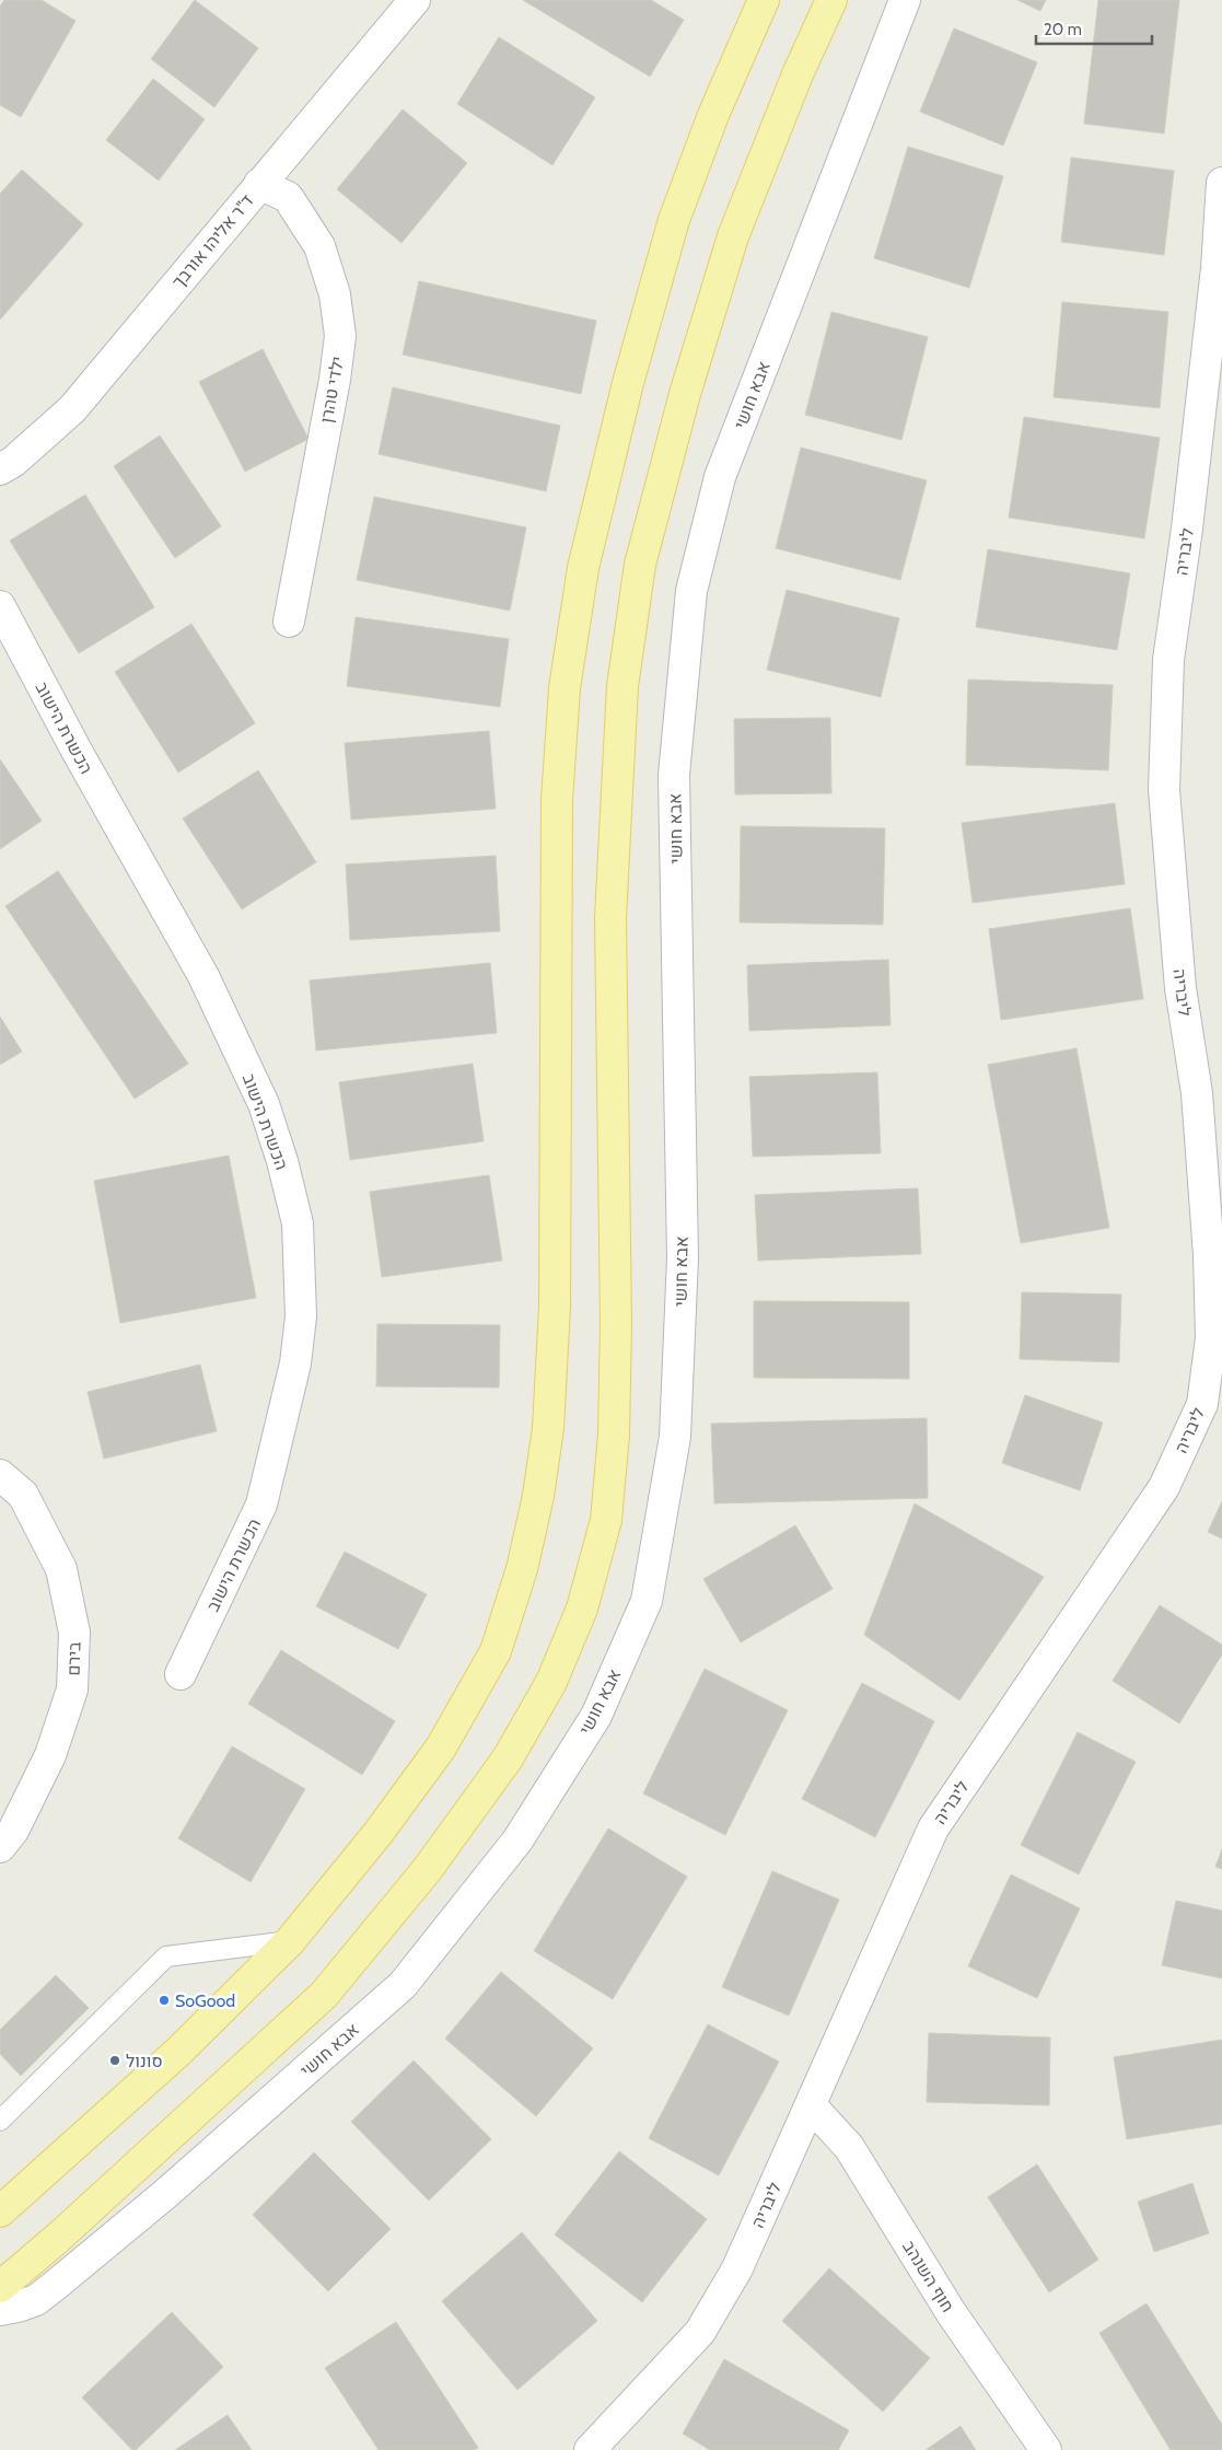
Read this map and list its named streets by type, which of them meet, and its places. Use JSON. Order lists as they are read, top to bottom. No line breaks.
{"streets":{"street":["ד\"ר אליהו אורבך","ילדי טהרן","אבא חושי","ליבריה","הכשרת הישוב","בירם","חוף השנהב"]},"crossings":[["ד\"ר אליהו אורבך","ילדי טהרן"],["ליבריה","חוף השנהב"]],"places":["SoGood","סונול"],"scale_bar":"20 m"}
